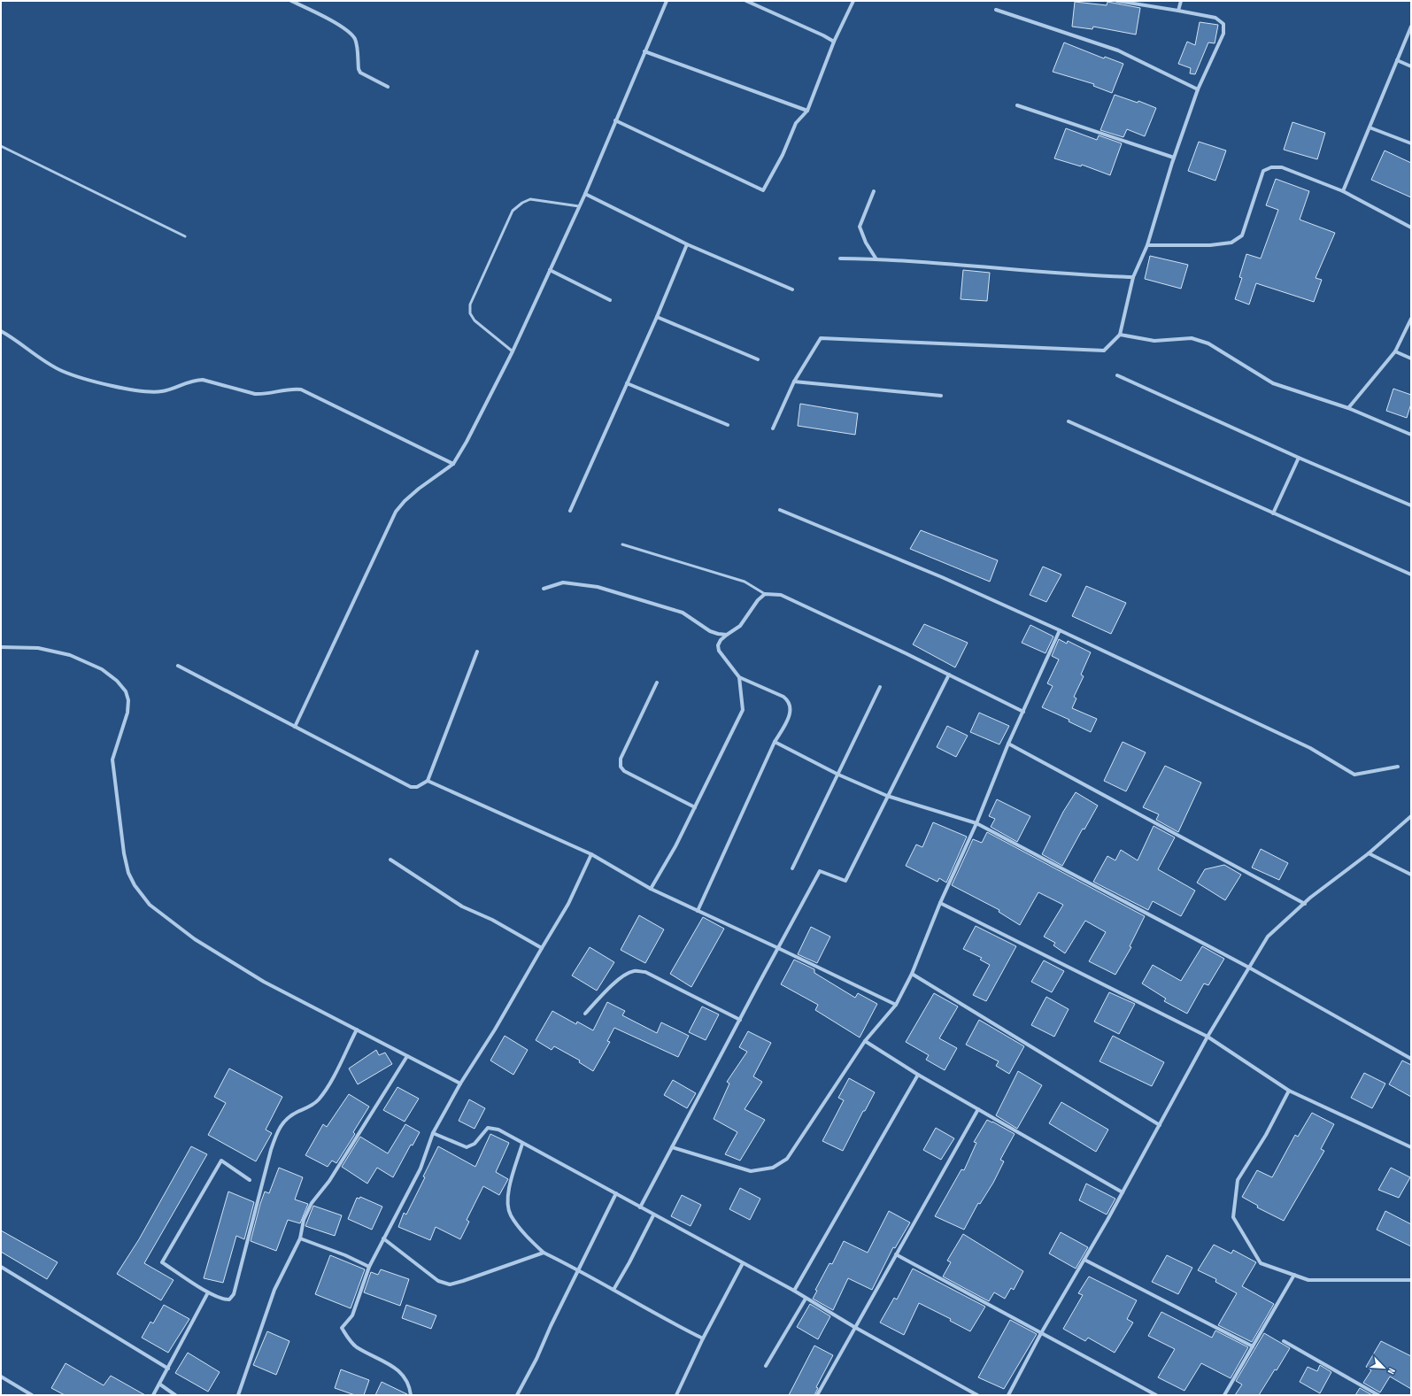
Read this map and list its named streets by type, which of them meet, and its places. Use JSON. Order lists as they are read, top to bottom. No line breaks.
{"north":"bottom right"}
